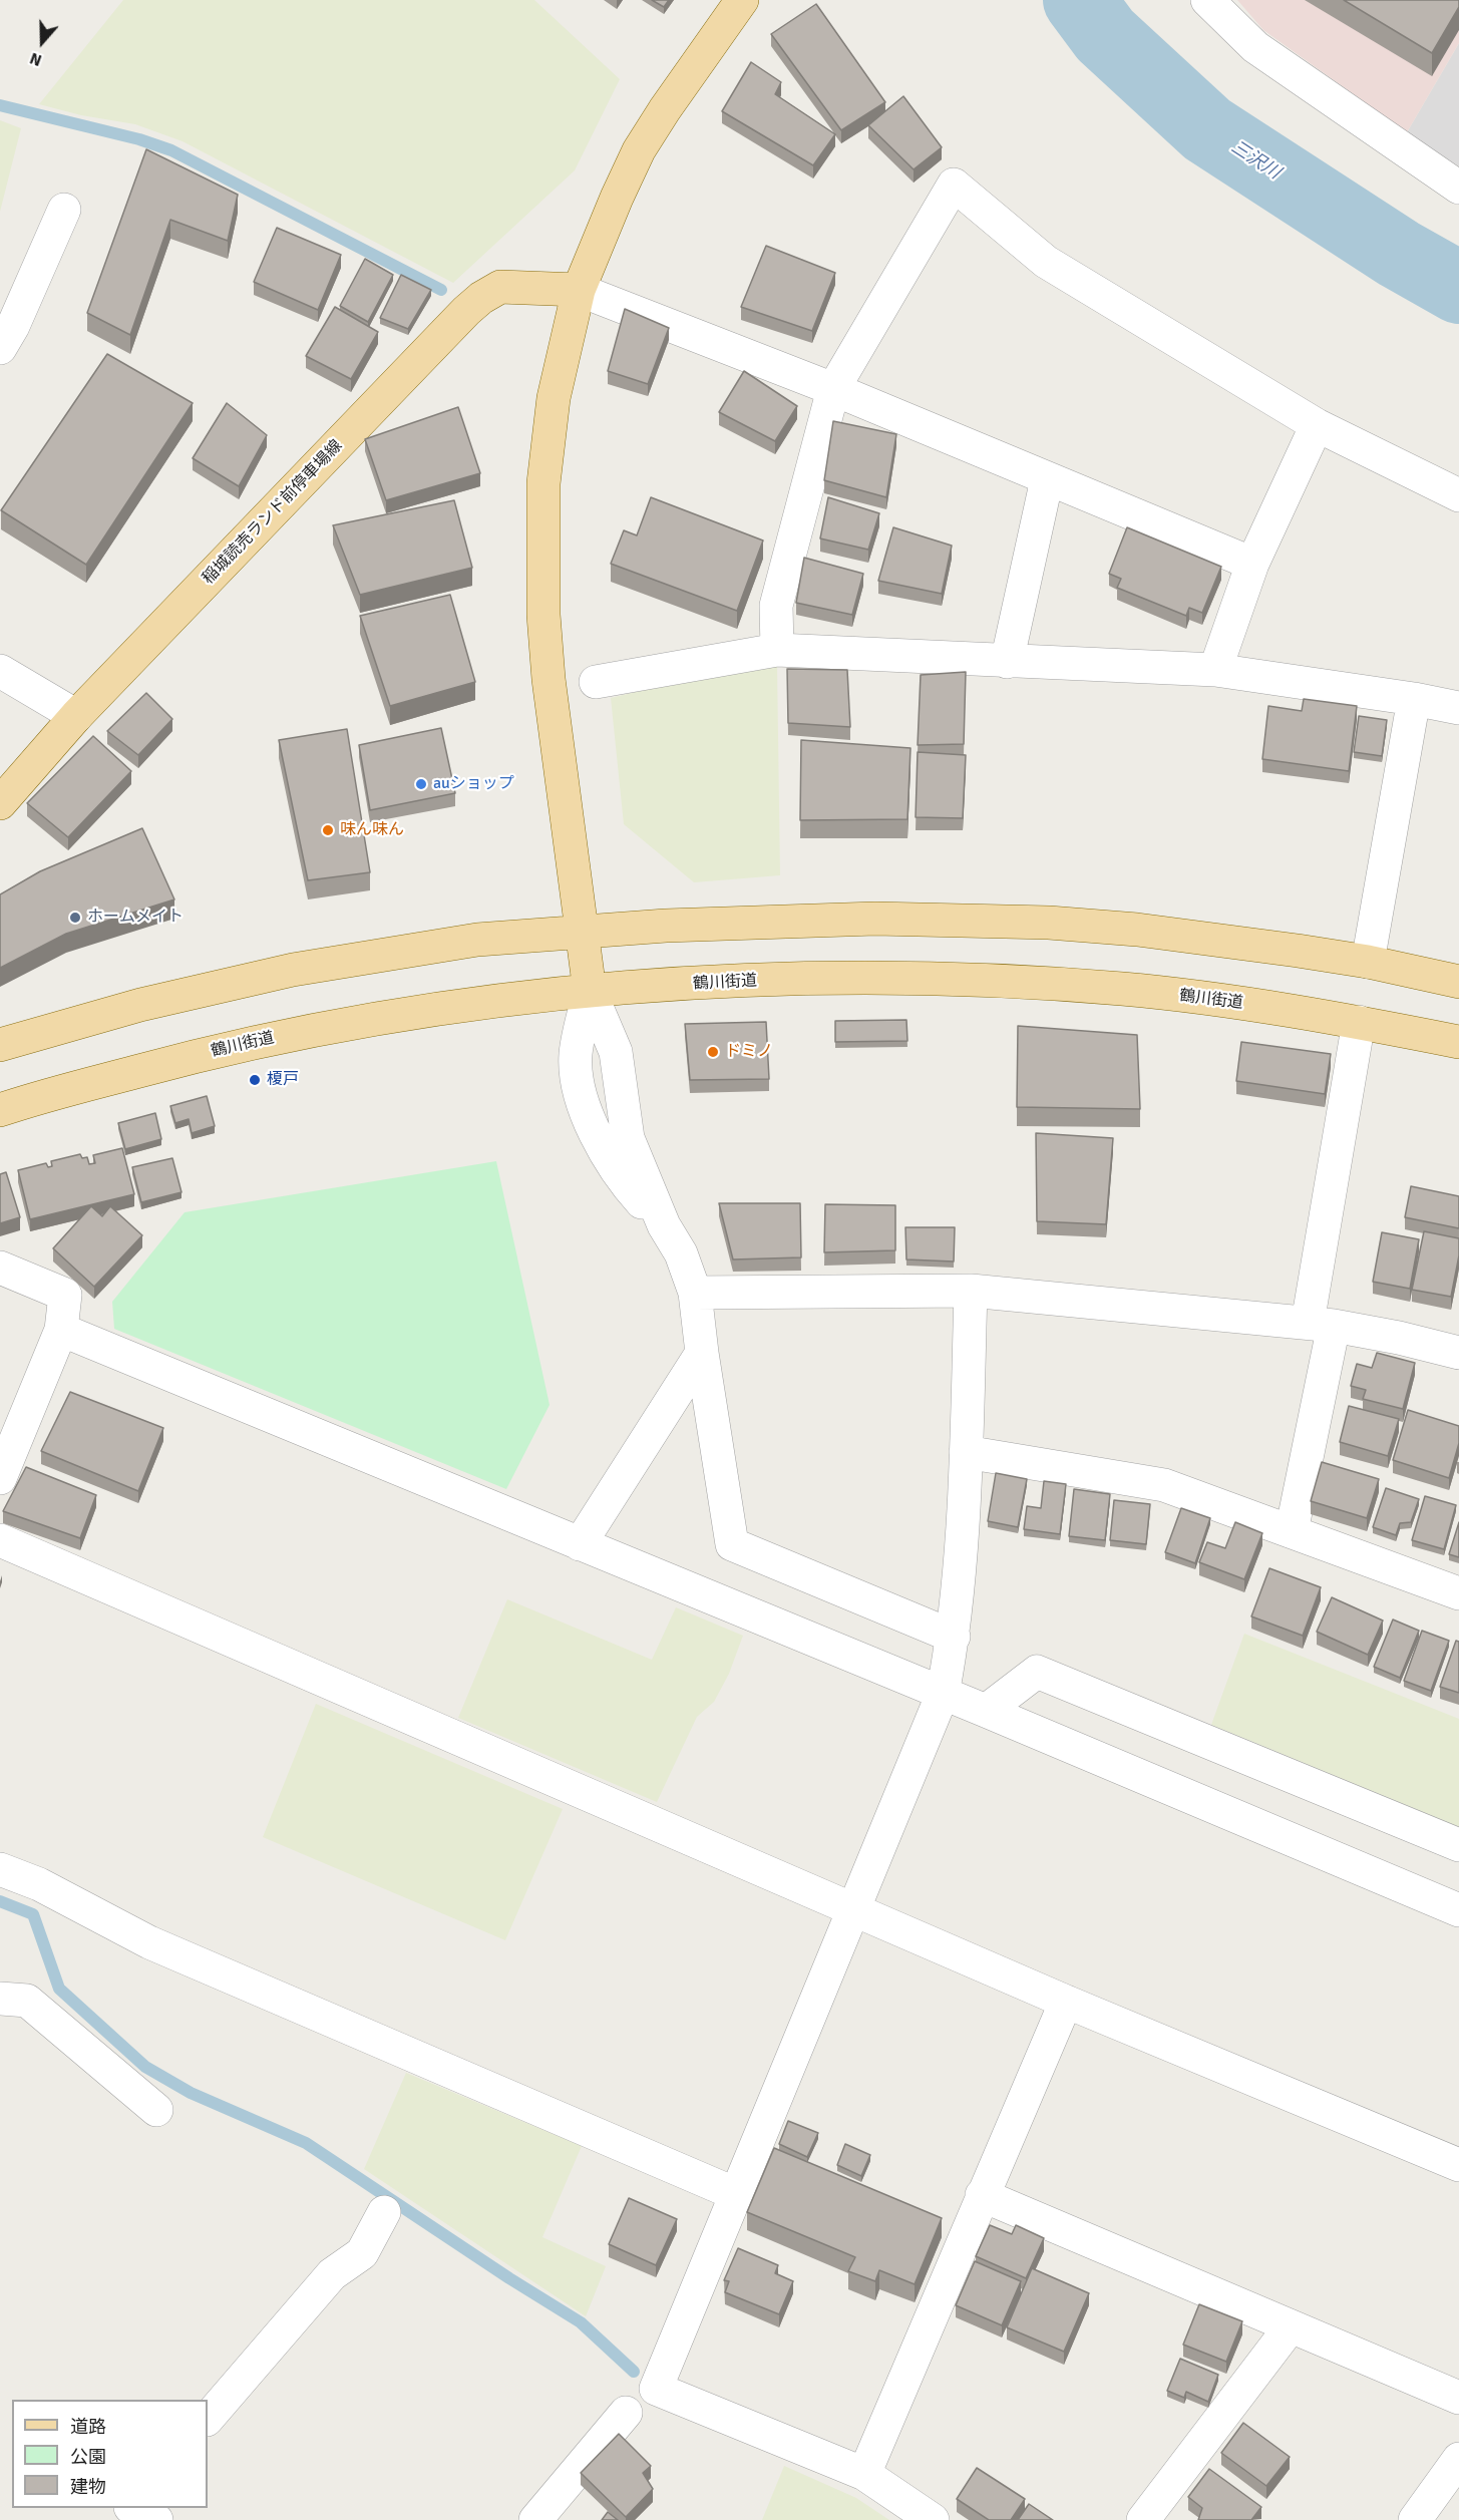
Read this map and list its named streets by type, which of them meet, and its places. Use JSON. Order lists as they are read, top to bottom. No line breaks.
{"streets":{"main road":["稲城読売ランド前停車場線","鶴川街道"]},"water":["三沢川"],"places":["auショップ","味ん味ん","ホームメイト","ドミノ","榎戸"],"legend":["道路","公園","建物"],"north":"bottom"}
